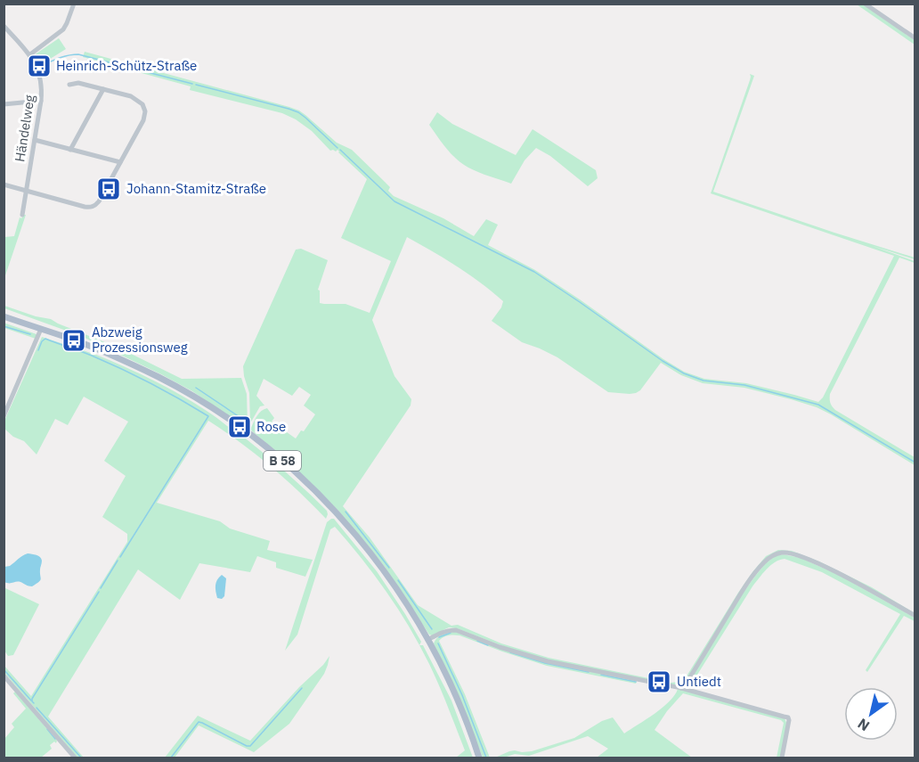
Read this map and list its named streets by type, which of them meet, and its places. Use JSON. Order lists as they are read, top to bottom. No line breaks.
{"streets":{"main road":["B 58"],"street":["Händelweg"]},"places":{"bus stop":["Heinrich-Schütz-Straße","Johann-Stamitz-Straße","Abzweig Prozessionsweg","Rose","Untiedt"]},"north":"bottom left"}
